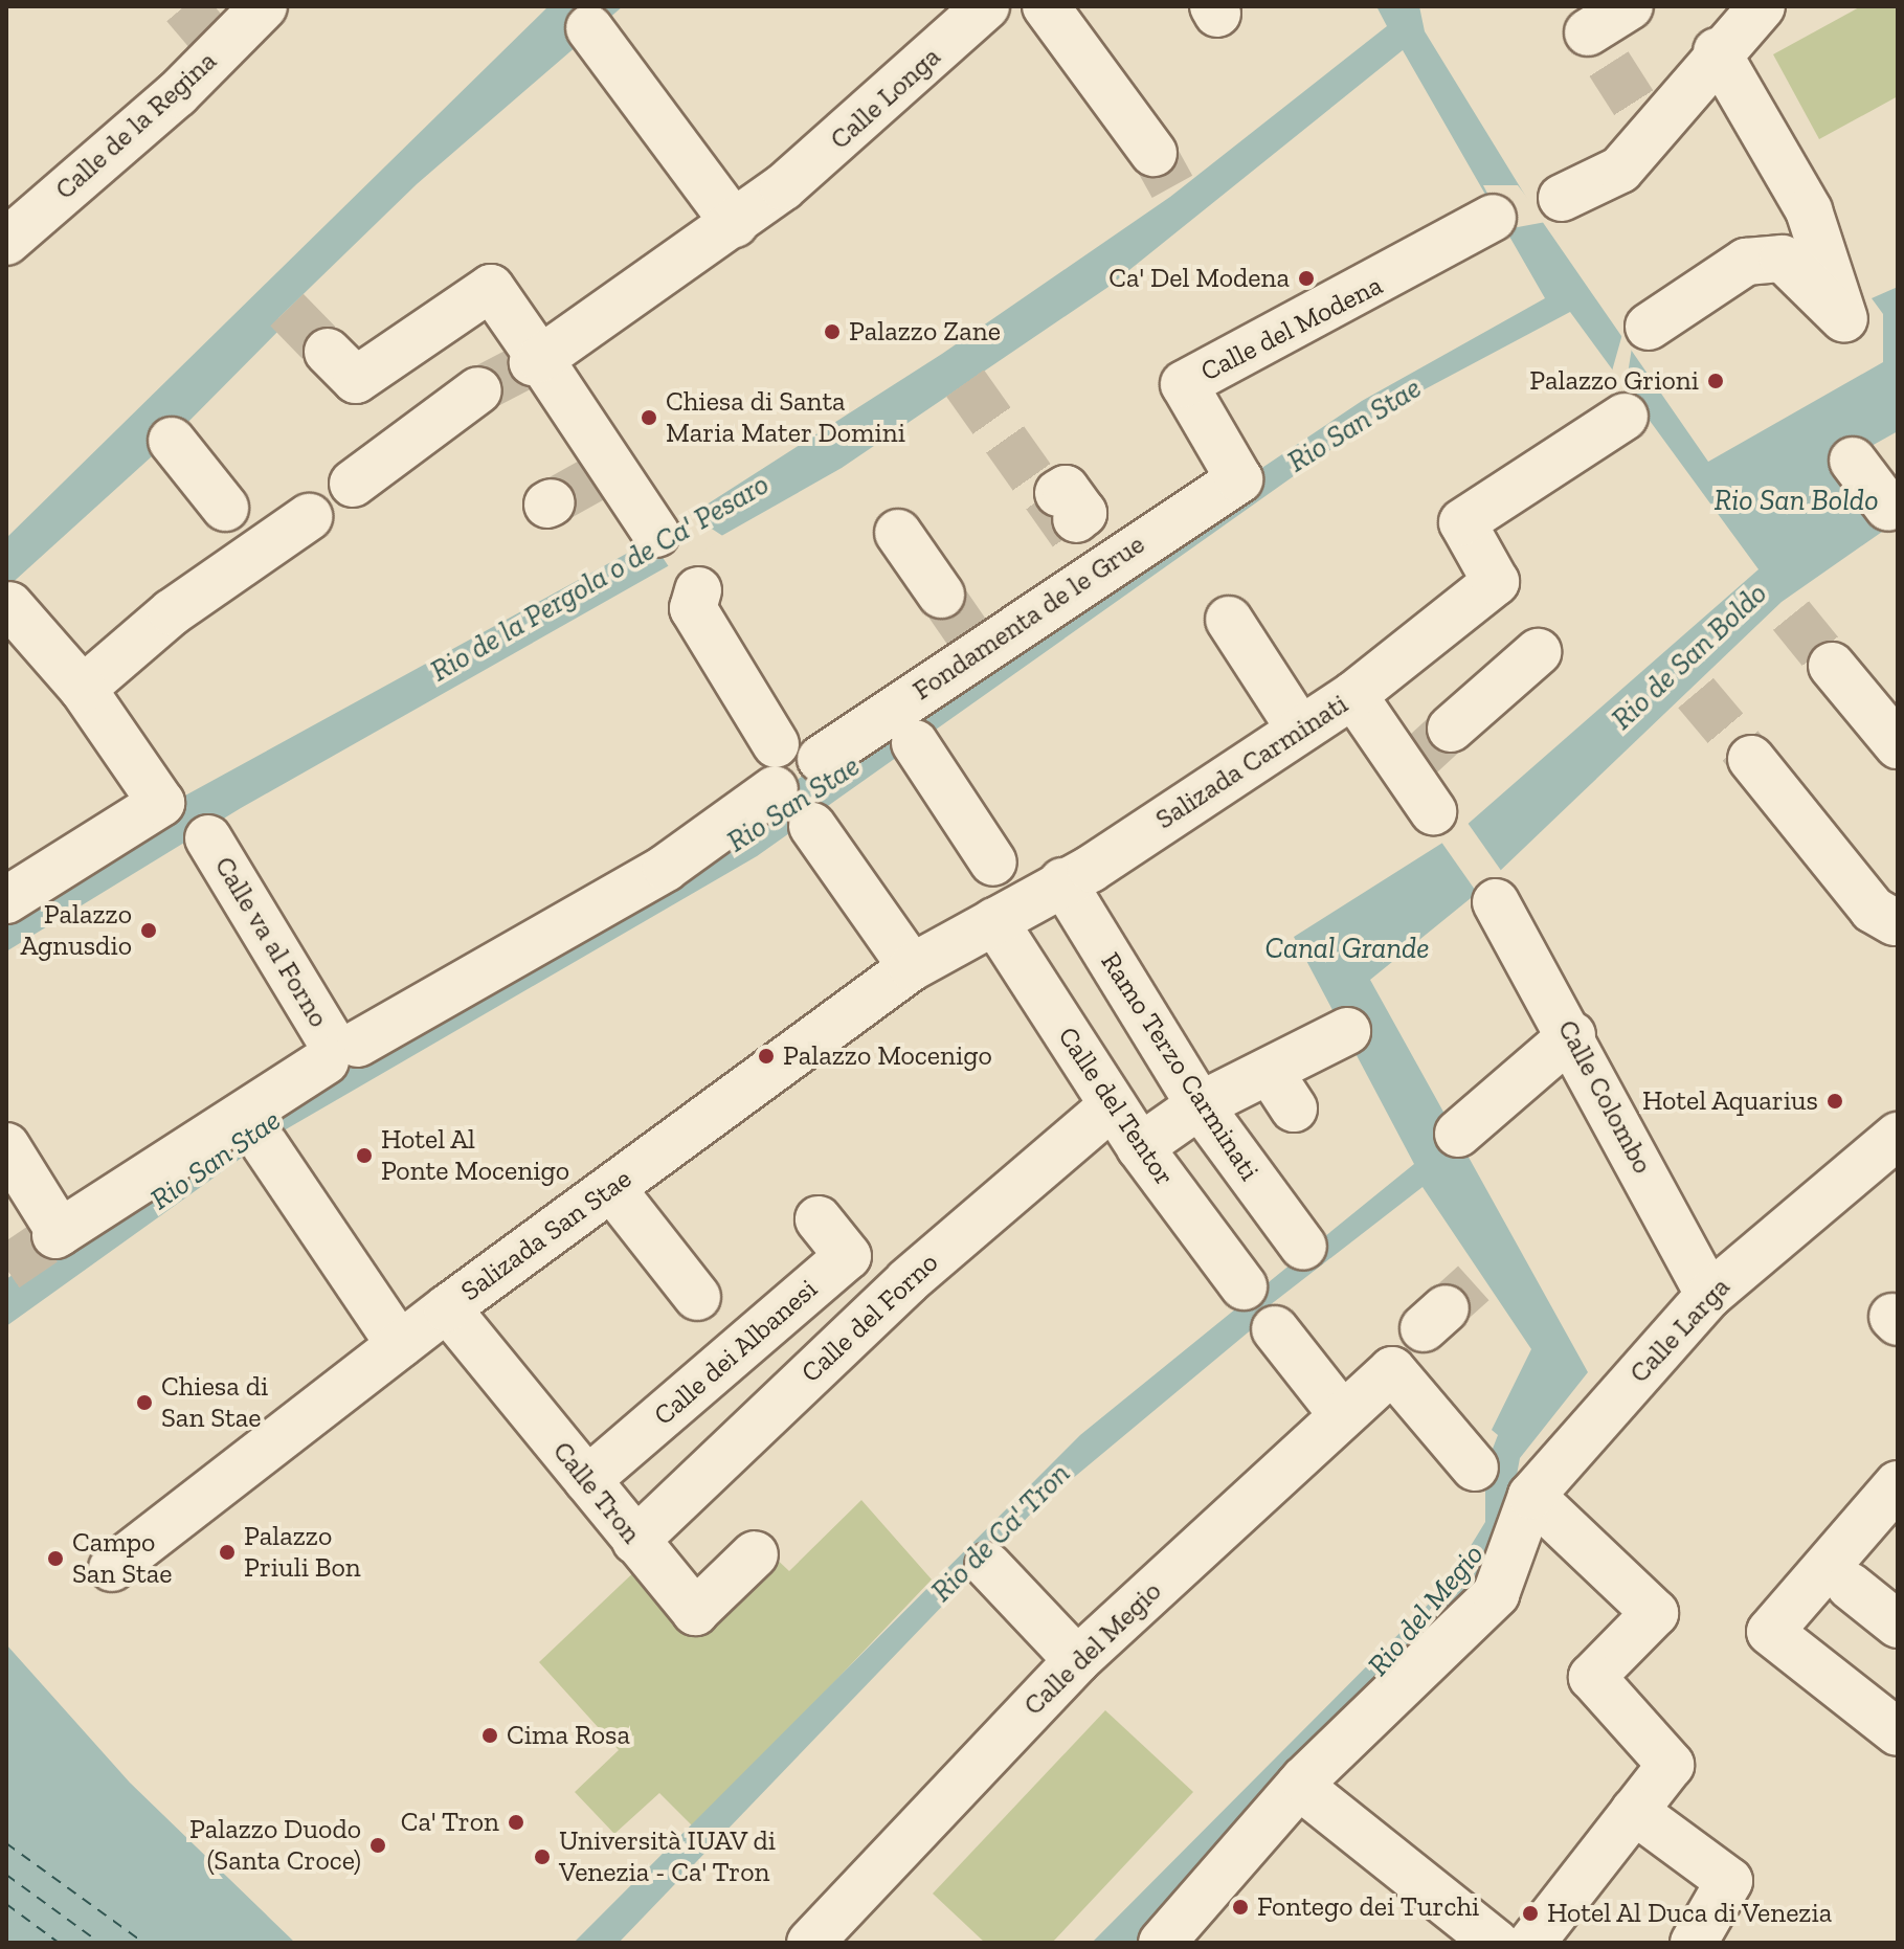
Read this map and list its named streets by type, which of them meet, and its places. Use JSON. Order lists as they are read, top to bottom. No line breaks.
{"streets":{"street":["Calle Longa","Calle de la Regina","Calle del Modena","Fondamenta de le Grue","Salizada Carminati","Calle va al Forno","Ramo Terzo Carminati","Calle Colombo","Calle del Tentor","Salizada San Stae","Calle del Forno","Calle Larga","Calle dei Albanesi","Calle Tron","Calle del Megio"]},"crossings":[["Calle del Modena","Fondamenta de le Grue"],["Salizada Carminati","Ramo Terzo Carminati"],["Salizada Carminati","Calle del Tentor"],["Salizada Carminati","Salizada San Stae"],["Calle Colombo","Calle Larga"],["Calle del Tentor","Salizada San Stae"],["Calle del Tentor","Calle del Forno"],["Salizada San Stae","Calle Tron"],["Calle del Forno","Calle Tron"],["Calle dei Albanesi","Calle Tron"]],"water":["Rio San Stae","Rio San Boldo","Rio de la Pergola o de Ca' Pesaro","Rio de San Boldo","Canal Grande","Rio de Ca' Tron","Rio del Megio"],"places":["Ca' Del Modena","Palazzo Zane","Palazzo Grioni","Chiesa di Santa Maria Mater Domini","Palazzo Agnusdio","Palazzo Mocenigo","Hotel Aquarius","Hotel Al Ponte Mocenigo","Chiesa di San Stae","Palazzo Priuli Bon","Campo San Stae","Cima Rosa","Ca' Tron","Palazzo Duodo (Santa Croce)","Università IUAV di Venezia - Ca' Tron","Fontego dei Turchi","Hotel Al Duca di Venezia"]}
